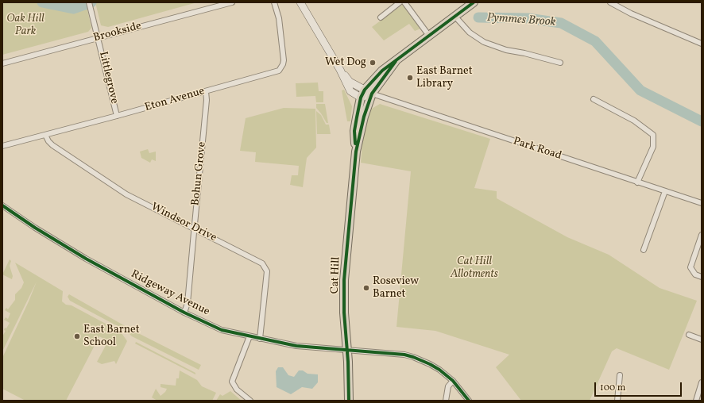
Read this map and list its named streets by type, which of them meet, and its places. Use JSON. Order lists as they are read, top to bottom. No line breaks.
{"streets":{"main road":["Cat Hill"],"street":["Brookside","Littlegrove","Eton Avenue","Park Road","Bohun Grove","Windsor Drive","Ridgeway Avenue"]},"crossings":[["Brookside","Littlegrove"],["Littlegrove","Eton Avenue"],["Eton Avenue","Bohun Grove"],["Eton Avenue","Windsor Drive"],["Park Road","Cat Hill"],["Bohun Grove","Windsor Drive"],["Bohun Grove","Ridgeway Avenue"],["Windsor Drive","Ridgeway Avenue"],["Cat Hill","Ridgeway Avenue"]],"water":["Pymmes Brook"],"parks":["Oak Hill Park","Cat Hill Allotments"],"places":["Wet Dog","East Barnet Library","Roseview Barnet","East Barnet School"],"scale_bar":"100 m"}
